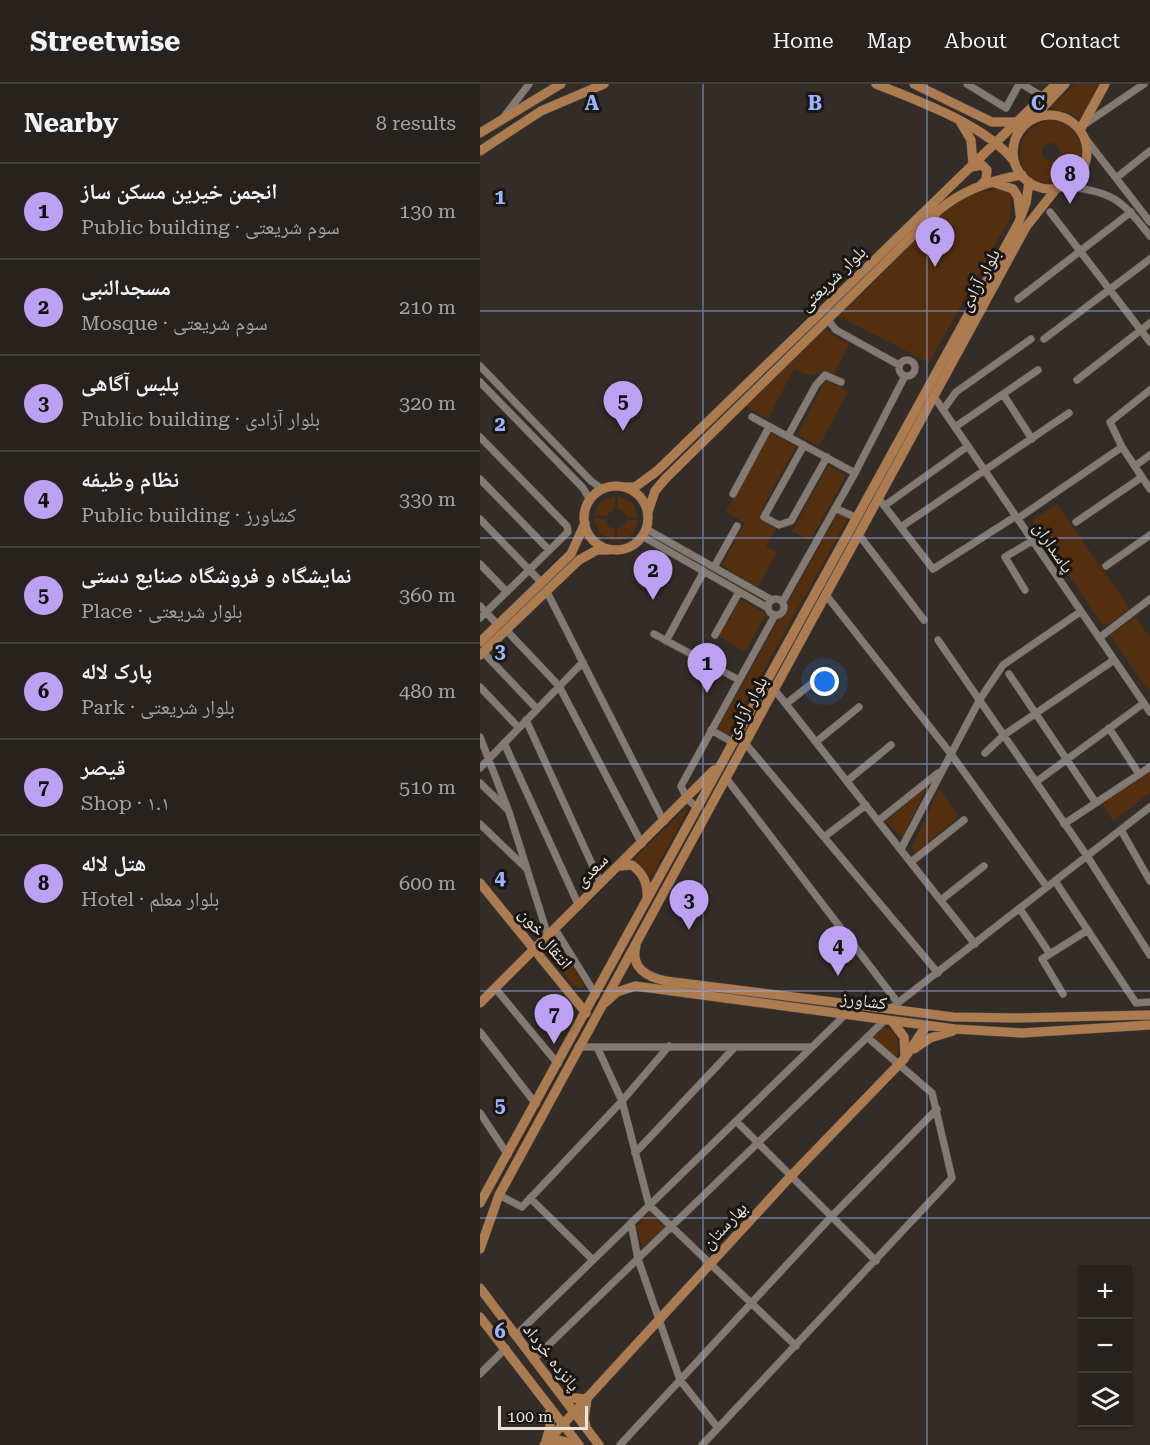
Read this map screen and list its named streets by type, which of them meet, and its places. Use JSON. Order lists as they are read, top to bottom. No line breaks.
{"streets":{"main road":["بلوار شریعتی","بلوار آزادی","سعدی","انتقال خون","کشاورز","بهارستان","پانزده خرداد"],"street":["پاسداران"]},"crossings":[["بلوار شریعتی","بلوار آزادی"],["بلوار آزادی","پاسداران"],["بلوار آزادی","سعدی"],["بلوار آزادی","انتقال خون"],["بلوار آزادی","کشاورز"],["سعدی","انتقال خون"],["کشاورز","بهارستان"],["بهارستان","پانزده خرداد"]],"scale_bar":"100 m","page":{"header":"Streetwise","nav":["Home","Map","About","Contact"],"heading":["Nearby","8 results"],"pins":["8","6","5","2","1","3","4","7"],"list":[{"mark":"1","name":"انجمن خیرین مسکن ساز","note":"Public building · سوم شریعتی","value":"130 m"},{"mark":"2","name":"مسجدالنبی","note":"Mosque · سوم شریعتی","value":"210 m"},{"mark":"3","name":"پلیس آگاهی","note":"Public building · بلوار آزادی","value":"320 m"},{"mark":"4","name":"نظام وظیفه","note":"Public building · کشاورز","value":"330 m"},{"mark":"5","name":"نمایشگاه و فروشگاه صنایع دستی","note":"Place · بلوار شریعتی","value":"360 m"},{"mark":"6","name":"پارک لاله","note":"Park · بلوار شریعتی","value":"480 m"},{"mark":"7","name":"قیصر","note":"Shop · ۱.۱","value":"510 m"},{"mark":"8","name":"هتل لاله","note":"Hotel · بلوار معلم","value":"600 m"}],"map_buttons":["+","−"],"scale":"100 m"},"grid":{"columns":["A","B","C"],"rows":["1","2","3","4","5","6"]}}
